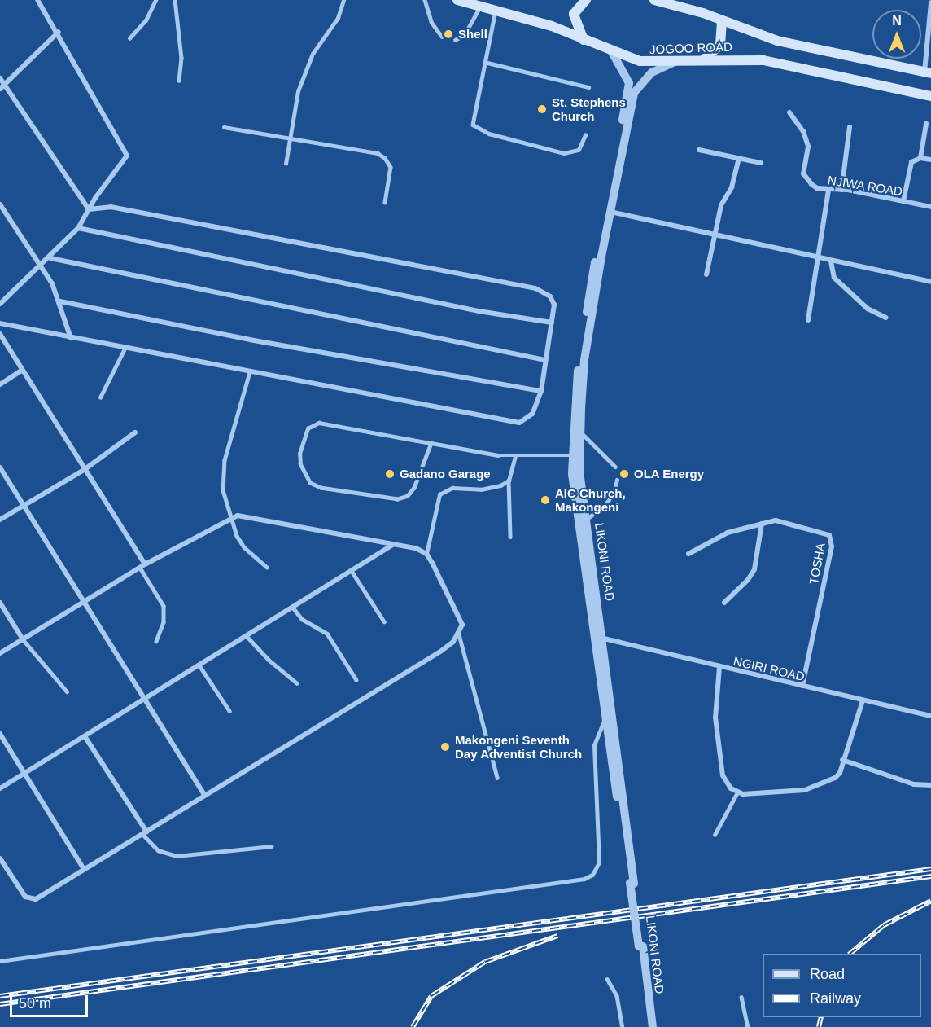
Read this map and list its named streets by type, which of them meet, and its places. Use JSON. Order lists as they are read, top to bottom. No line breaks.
{"streets":{"main road":["JOGOO ROAD"],"street":["NJIWA ROAD","LIKONI ROAD","TOSHA","NGIRI ROAD"]},"crossings":[["JOGOO ROAD","LIKONI ROAD"],["LIKONI ROAD","NGIRI ROAD"],["TOSHA","NGIRI ROAD"]],"places":["Shell","St. Stephens Church","Gadano Garage","OLA Energy","AIC Church, Makongeni","Makongeni Seventh Day Adventist Church"],"legend":["Road","Railway"],"scale_bar":"50 m","north":"top"}
